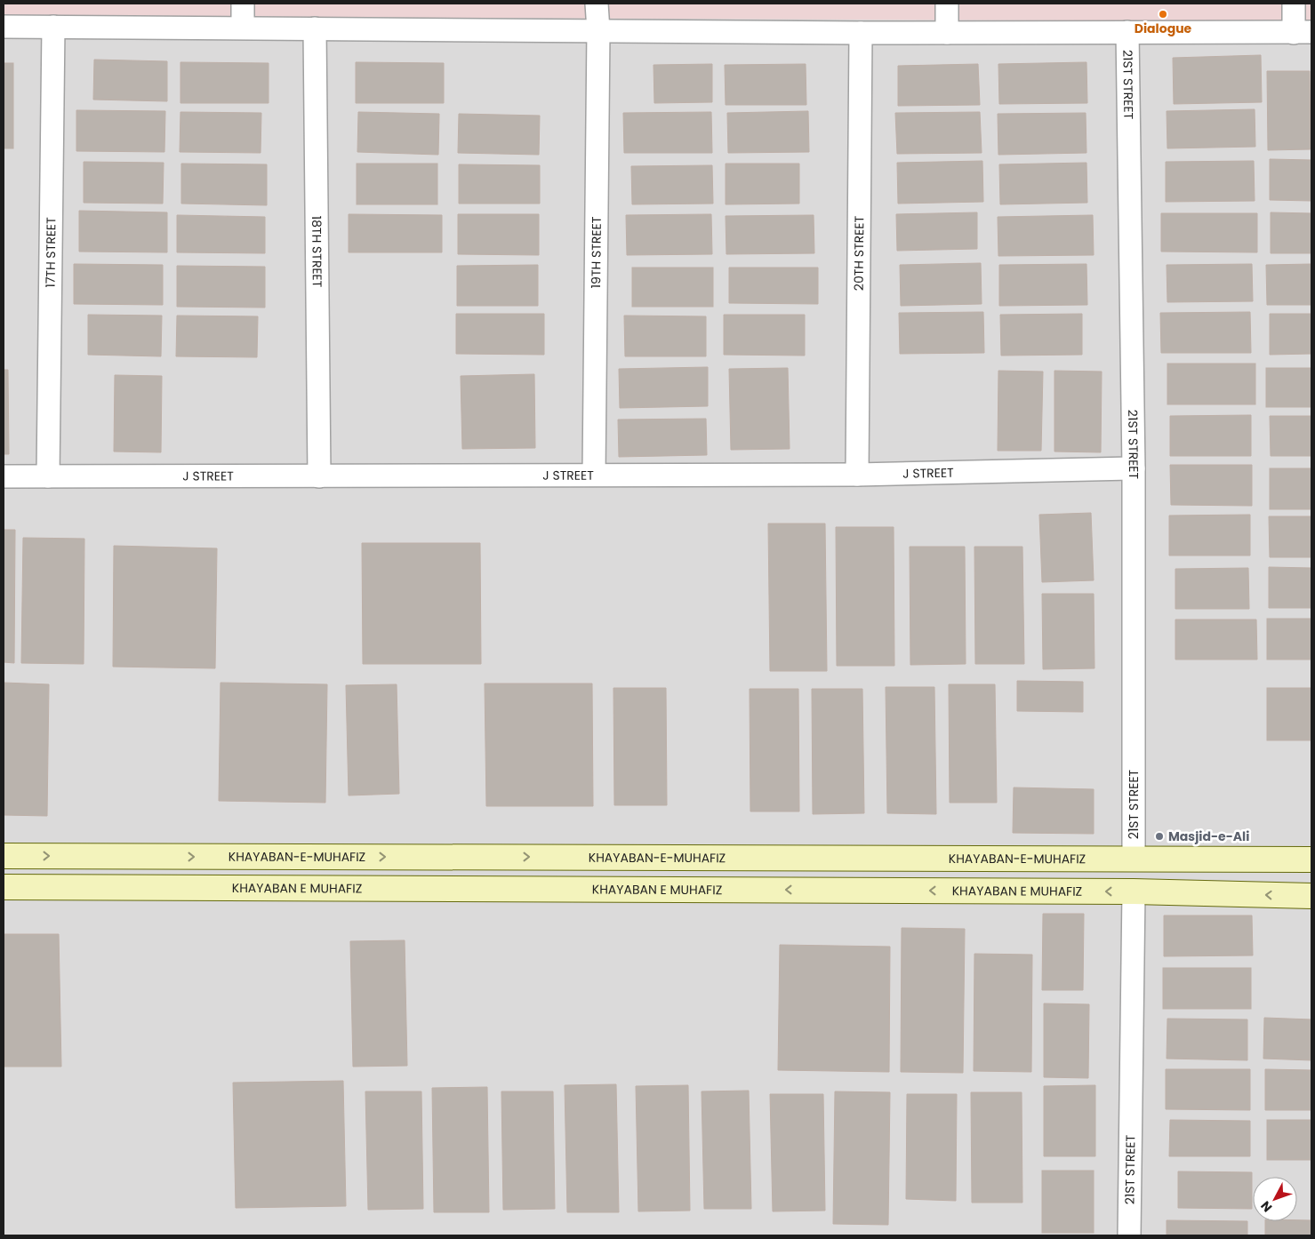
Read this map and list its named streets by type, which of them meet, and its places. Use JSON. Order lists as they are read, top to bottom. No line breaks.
{"streets":{"street":["21ST STREET","17TH STREET","18TH STREET","19TH STREET","20TH STREET","J STREET","KHAYABAN-E-MUHAFIZ","KHAYABAN E MUHAFIZ"]},"crossings":[["21ST STREET","J STREET"],["21ST STREET","KHAYABAN-E-MUHAFIZ"],["21ST STREET","KHAYABAN E MUHAFIZ"],["17TH STREET","J STREET"],["18TH STREET","J STREET"],["19TH STREET","J STREET"],["20TH STREET","J STREET"]],"one_way":["KHAYABAN-E-MUHAFIZ","KHAYABAN E MUHAFIZ"],"places":["Dialogue","Masjid-e-Ali"],"north":"bottom left"}
